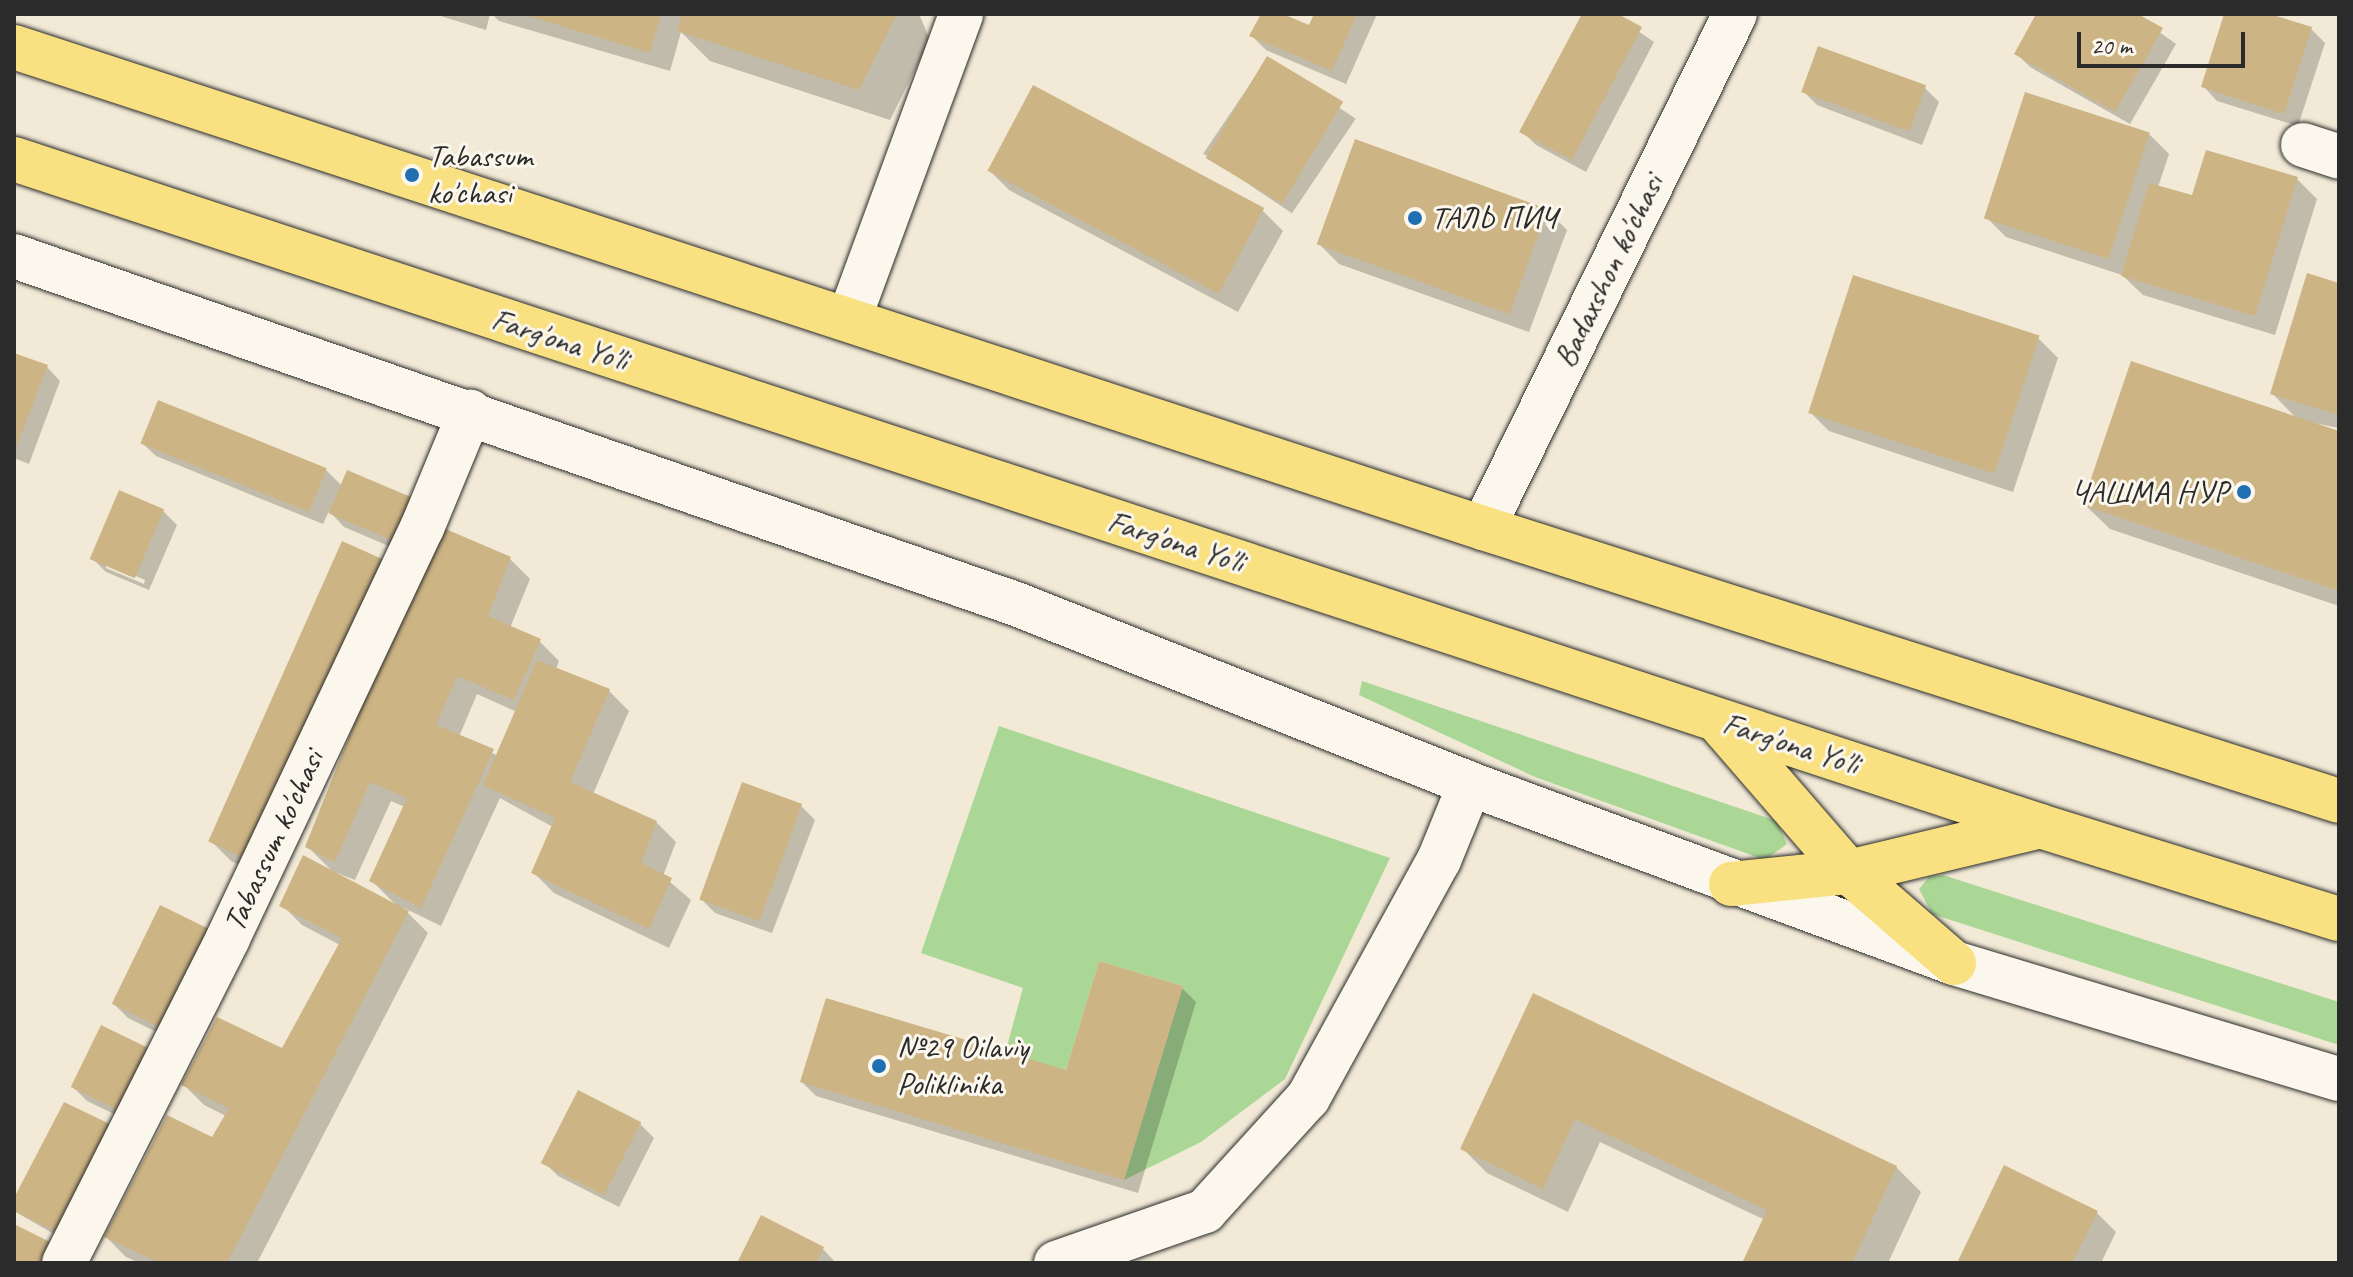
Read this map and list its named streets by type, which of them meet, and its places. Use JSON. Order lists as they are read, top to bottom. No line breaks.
{"streets":{"main road":["Farg'ona Yo'li"],"street":["Badaxshon ko'chasi","Tabassum ko'chasi"]},"places":["Tabassum ko'chasi","ТАЛЬ ПИЧ","ЧАШМА НУР","№29 Oilaviy Poliklinika"],"scale_bar":"20 m"}
